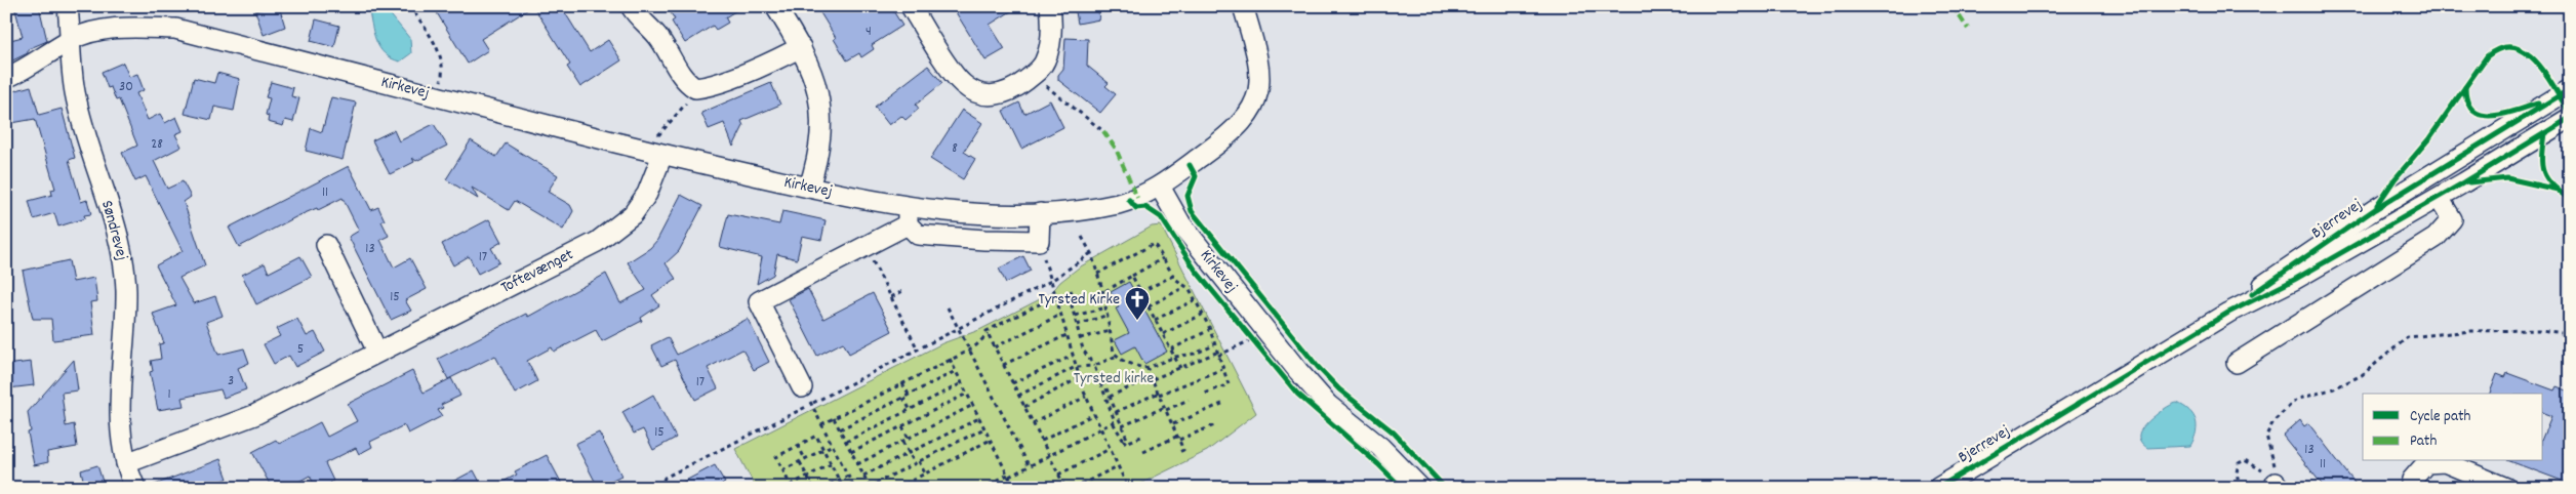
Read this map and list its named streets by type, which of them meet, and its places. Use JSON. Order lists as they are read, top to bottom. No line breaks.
{"streets":{"street":["Kirkevej","Bjerrevej","Søndrevej","Toftevænget"]},"crossings":[["Kirkevej","Søndrevej"],["Kirkevej","Toftevænget"],["Søndrevej","Toftevænget"]],"parks":["Tyrsted kirke"],"places":{"church":["Tyrsted Kirke"]},"house_numbers":["4","30","28","8","11","13","17","15","5","3","17","1","15","13","11"],"legend":["Cycle path","Path"]}
